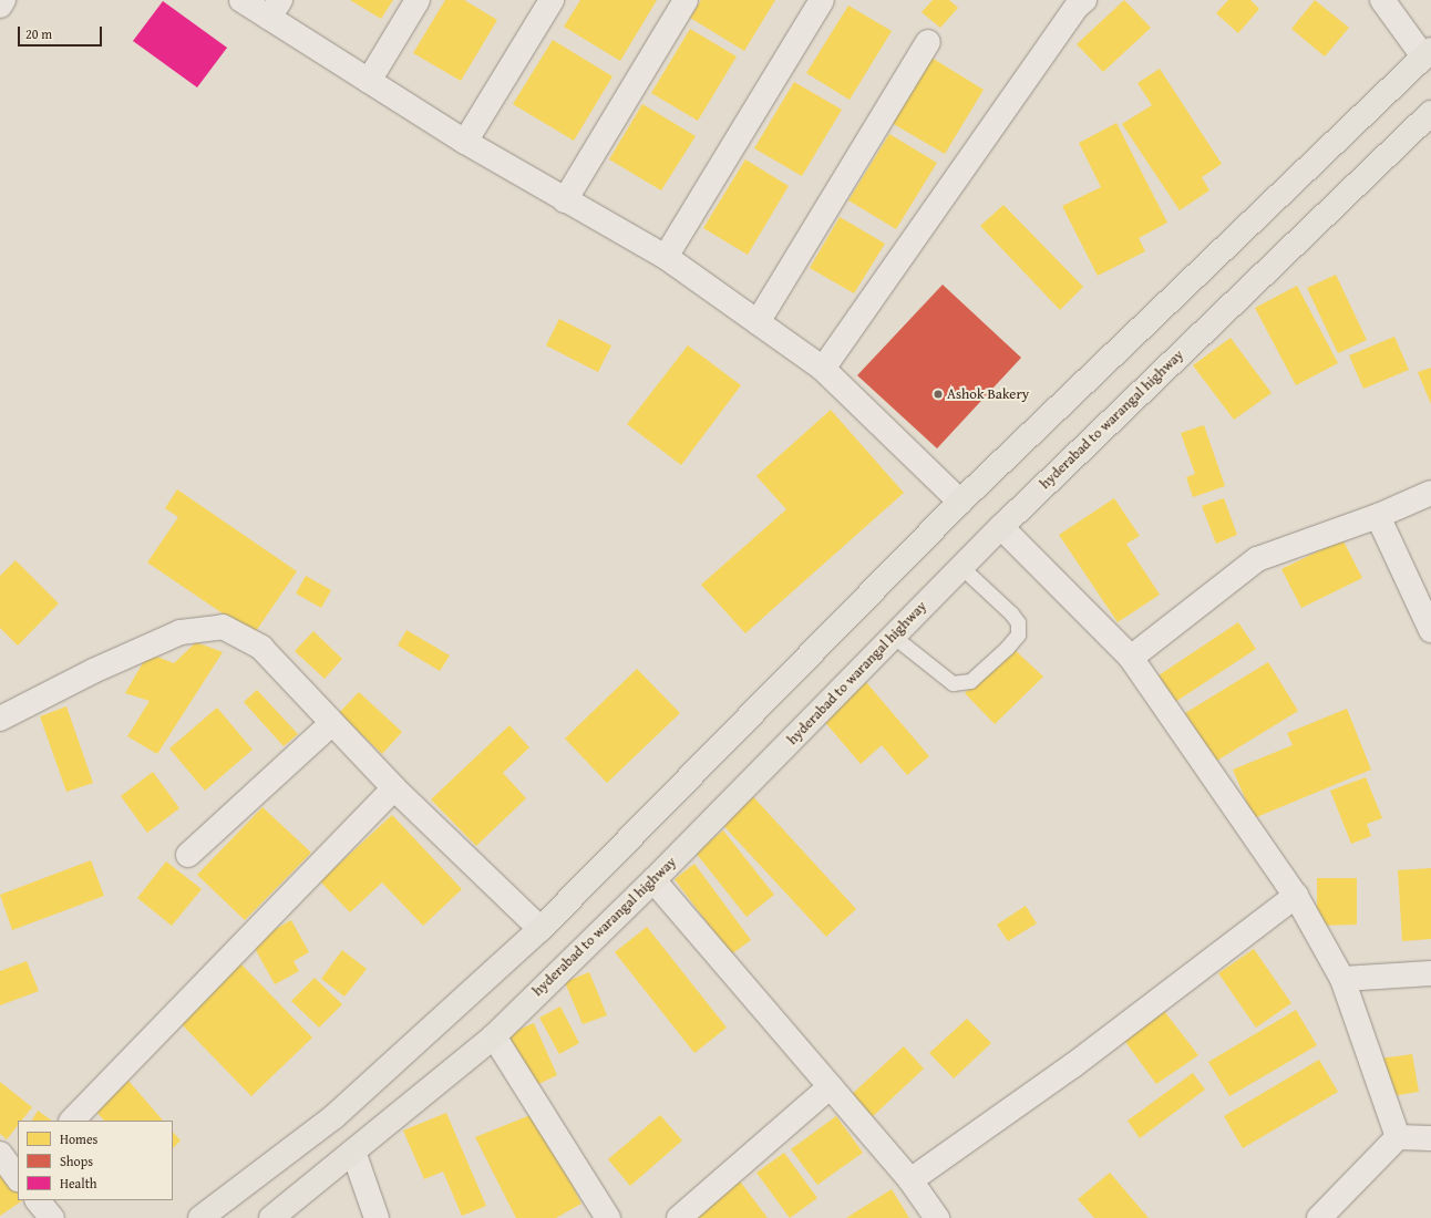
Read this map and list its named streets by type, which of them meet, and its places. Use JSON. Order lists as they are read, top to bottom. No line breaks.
{"streets":{"main road":["hyderabad to warangal highway"]},"places":["Ashok Bakery"],"legend":["Homes","Shops","Health"],"scale_bar":"20 m"}
